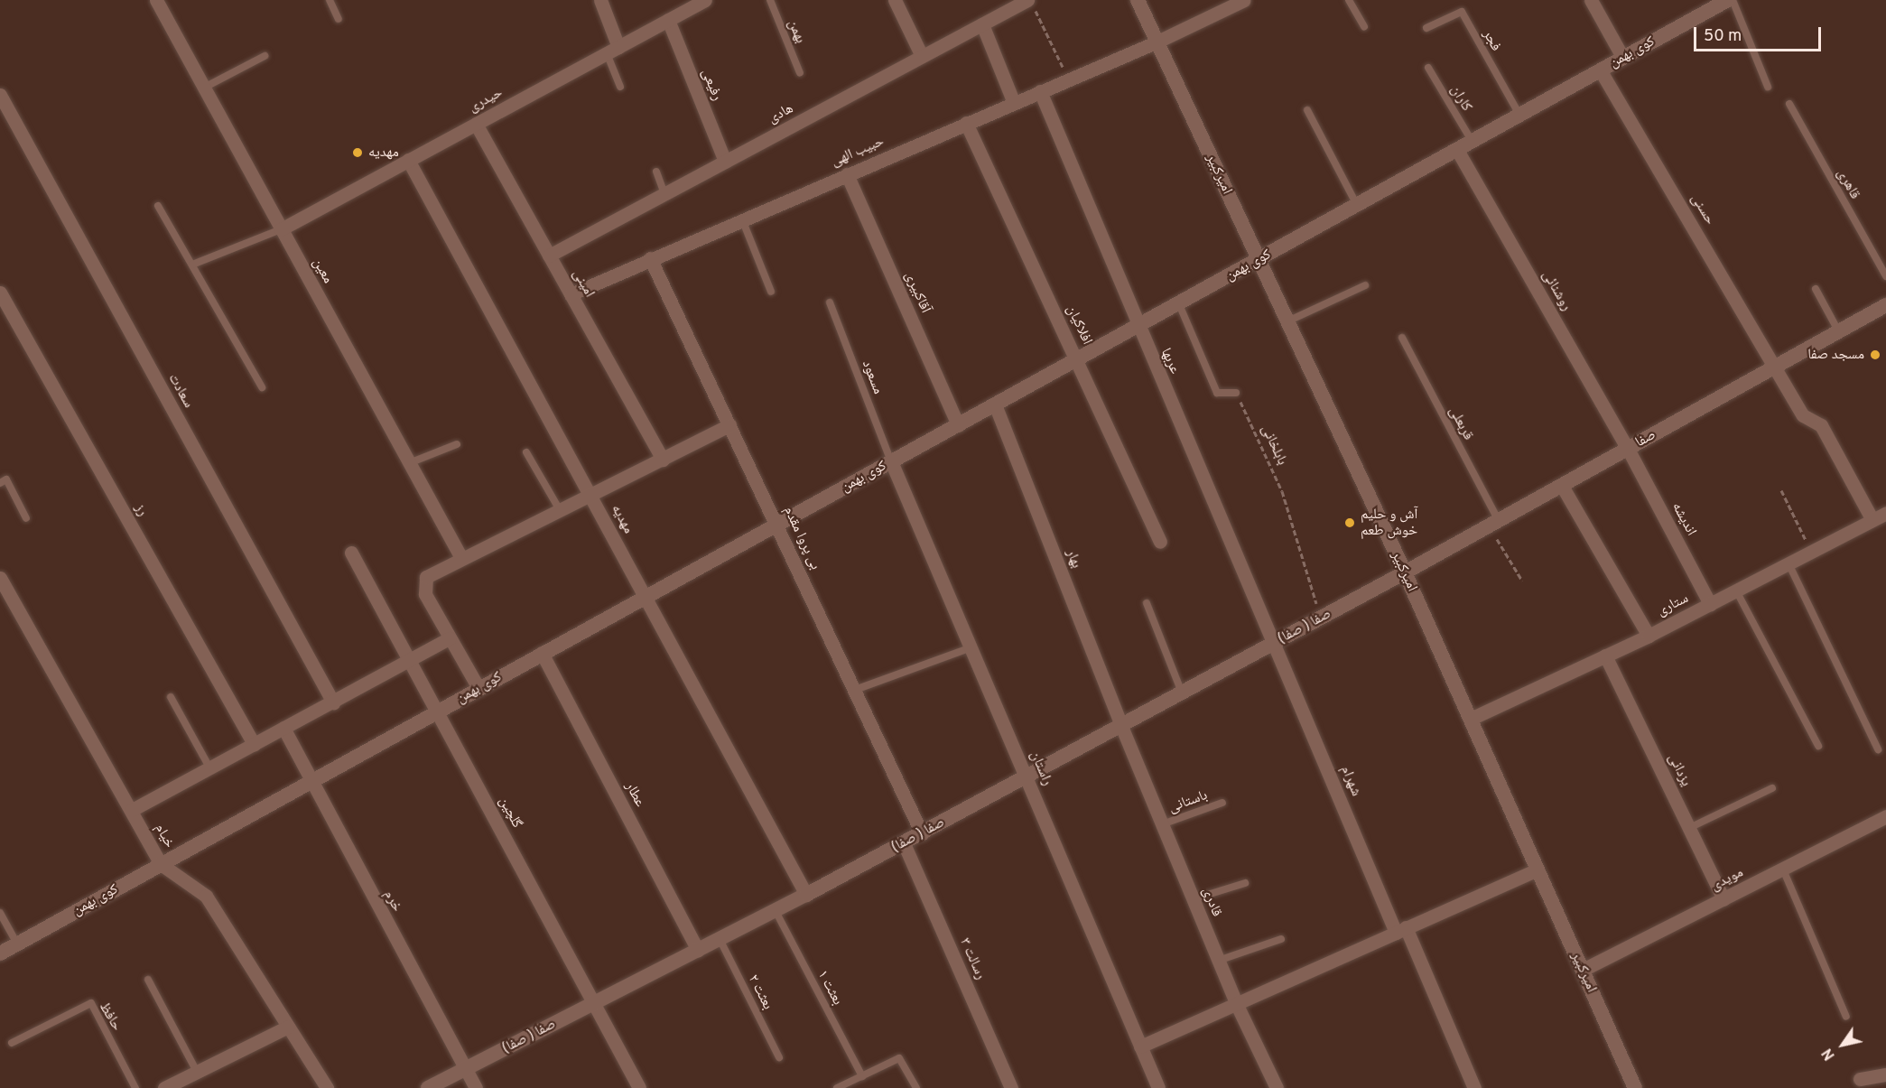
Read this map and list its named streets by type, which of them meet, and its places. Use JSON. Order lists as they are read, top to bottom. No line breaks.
{"streets":{"street":["کوی بهمن","رفیعی","حیدری","هادی","حبیب الهی","امیرکبیر","حسنی","معین","امینی","روشنائی","آقاکبیری","افلاکیان","عربها","سعادت","صفا","رز","مهدیه","اندیشه","بی پروا مقدم","بهار","ستاری","صفا ( صفا)","راستان","یزدانی","شهرام","عطار","گلچین","خیام","مویدی","خرم","قادری","رسالت ۳"],"lane":["بهمن","فجر","کاران","قاهری","مسعود","قربعلی","باستانی","بعثت ۱","بعثت ۲","حافظ"],"path":["بابلخانی"]},"crossings":[["فجر","کوی بهمن"],["کوی بهمن","کاران"],["کوی بهمن","امیرکبیر"],["کوی بهمن","حسنی"],["کوی بهمن","روشنائی"],["کوی بهمن","آقاکبیری"],["کوی بهمن","افلاکیان"],["کوی بهمن","عربها"],["کوی بهمن","مسعود"],["کوی بهمن","مهدیه"],["کوی بهمن","بی پروا مقدم"],["کوی بهمن","بهار"],["کوی بهمن","راستان"],["کوی بهمن","عطار"],["کوی بهمن","گلچین"],["کوی بهمن","خیام"],["کوی بهمن","خرم"],["رفیعی","حیدری"],["رفیعی","هادی"],["حیدری","معین"],["حیدری","امینی"],["حیدری","مهدیه"],["هادی","امینی"],["حبیب الهی","امیرکبیر"],["حبیب الهی","امینی"],["حبیب الهی","آقاکبیری"],["حبیب الهی","افلاکیان"],["حبیب الهی","عربها"],["حبیب الهی","بی پروا مقدم"],["امیرکبیر","صفا"],["امیرکبیر","ستاری"],["امیرکبیر","صفا ( صفا)"],["امیرکبیر","مویدی"],["حسنی","صفا"],["حسنی","ستاری"],["روشنائی","صفا"],["روشنائی","اندیشه"],["عربها","صفا ( صفا)"],["عربها","شهرام"],["مسعود","راستان"],["قربعلی","صفا"],["صفا","اندیشه"],["صفا","صفا ( صفا)"],["بابلخانی","صفا ( صفا)"],["مهدیه","صفا ( صفا)"],["اندیشه","ستاری"],["بی پروا مقدم","صفا ( صفا)"],["بهار","صفا ( صفا)"],["بهار","قادری"],["ستاری","یزدانی"],["صفا ( صفا)","راستان"],["صفا ( صفا)","شهرام"],["صفا ( صفا)","عطار"],["صفا ( صفا)","گلچین"],["صفا ( صفا)","خرم"],["صفا ( صفا)","قادری"],["صفا ( صفا)","رسالت ۳"],["صفا ( صفا)","بعثت ۱"],["صفا ( صفا)","بعثت ۲"],["یزدانی","مویدی"],["باستانی","قادری"]],"places":["مهدیه","مسجد صفا","آش و حلیم خوش طعم"],"scale_bar":"50 m","north":"bottom left"}
